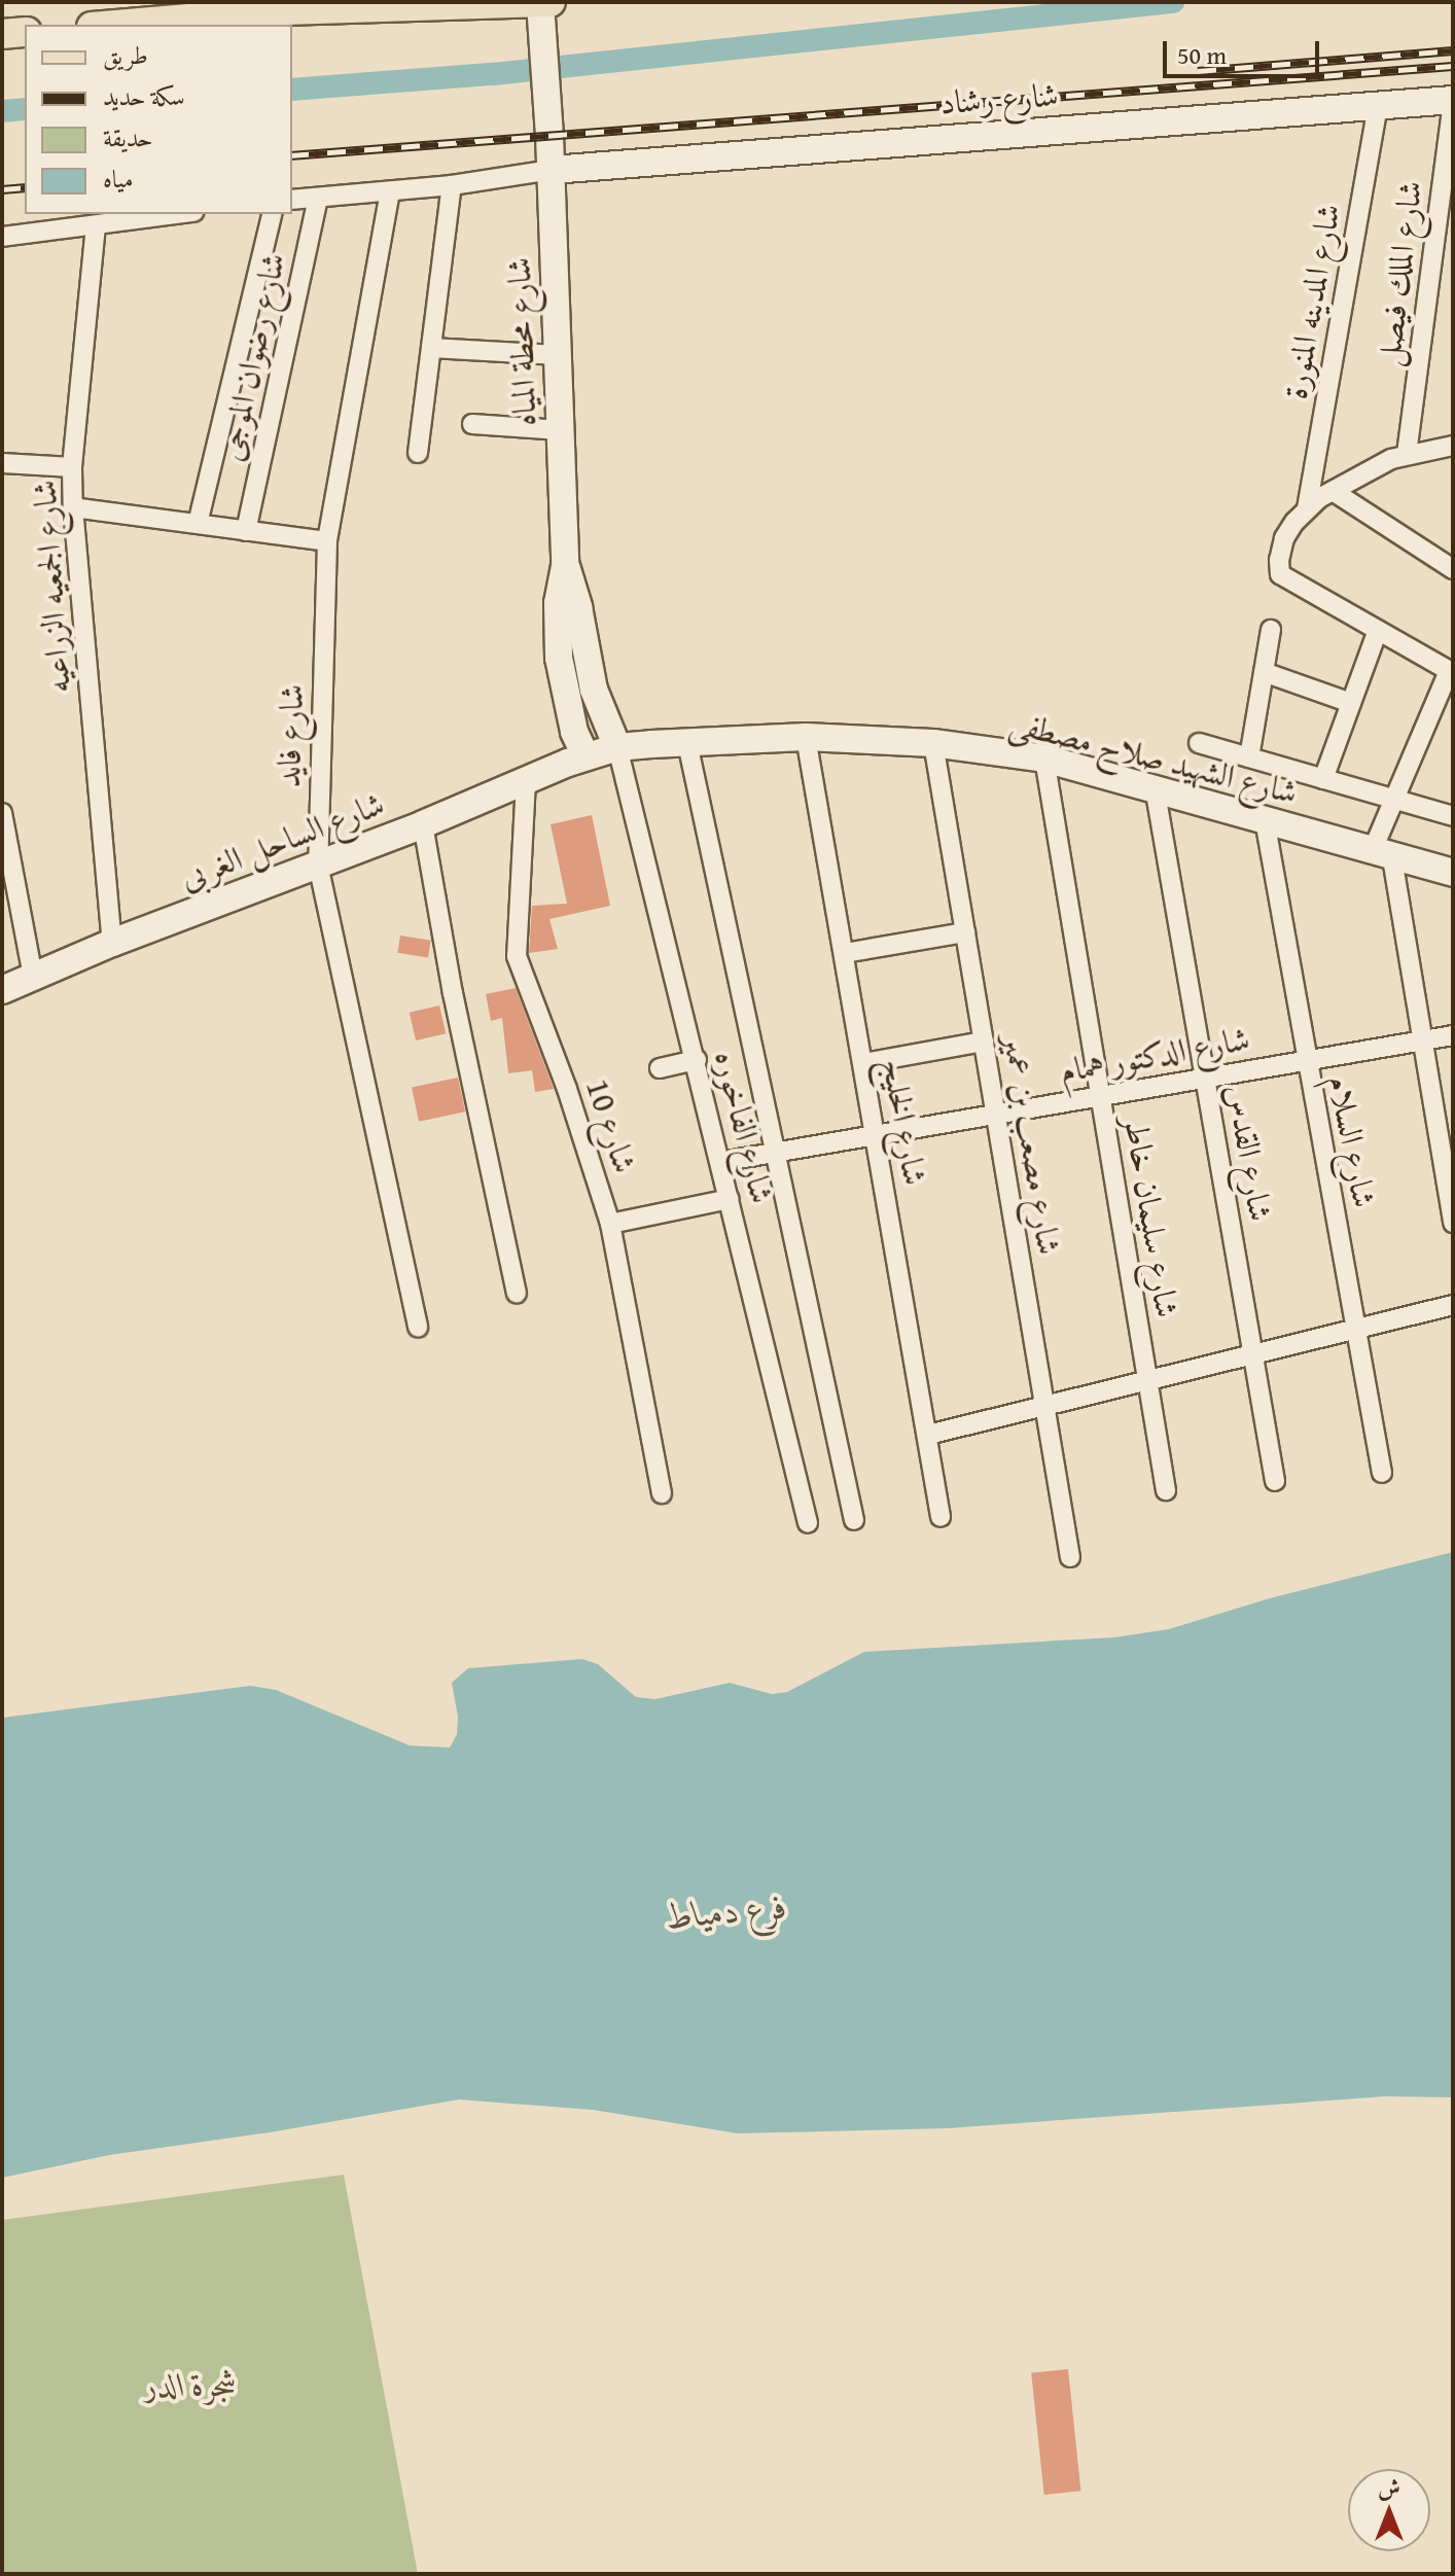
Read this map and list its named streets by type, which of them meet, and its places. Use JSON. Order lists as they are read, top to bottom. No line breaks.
{"streets":{"main road":["شارع رشاد","شارع محطة المياه","شارع الشهيد صلاح مصطفى","شارع الساحل الغربى"],"street":["شارع الملك فيصل","شارع المدينه المنورة","شارع رضوان الموجى","شارع الجمعيه الزراعيه","شارع فايد","شارع الدكتور همام","شارع الخليج","شارع 10","شارع الفاخوره","شارع السلام","شارع مصعب بن عمير","شارع القدس","شارع سليمان خاطر"]},"crossings":[["شارع رشاد","شارع الملك فيصل"],["شارع رشاد","شارع المدينه المنورة"],["شارع رشاد","شارع محطة المياه"],["شارع الجمعيه الزراعيه","شارع الساحل الغربى"],["شارع فايد","شارع الساحل الغربى"],["شارع الشهيد صلاح مصطفى","شارع الساحل الغربى"],["شارع الشهيد صلاح مصطفى","شارع الخليج"],["شارع الشهيد صلاح مصطفى","شارع الفاخوره"],["شارع الشهيد صلاح مصطفى","شارع السلام"],["شارع الشهيد صلاح مصطفى","شارع مصعب بن عمير"],["شارع الشهيد صلاح مصطفى","شارع القدس"],["شارع الشهيد صلاح مصطفى","شارع سليمان خاطر"],["شارع الساحل الغربى","شارع 10"],["شارع الدكتور همام","شارع الخليج"],["شارع الدكتور همام","شارع الفاخوره"],["شارع الدكتور همام","شارع السلام"],["شارع الدكتور همام","شارع مصعب بن عمير"],["شارع الدكتور همام","شارع القدس"],["شارع الدكتور همام","شارع سليمان خاطر"]],"water":["فرع دمياط"],"parks":["شجرة الدر"],"legend":["طريق","سكة حديد","حديقة","مياه"],"scale_bar":"50 m","north":"top"}
